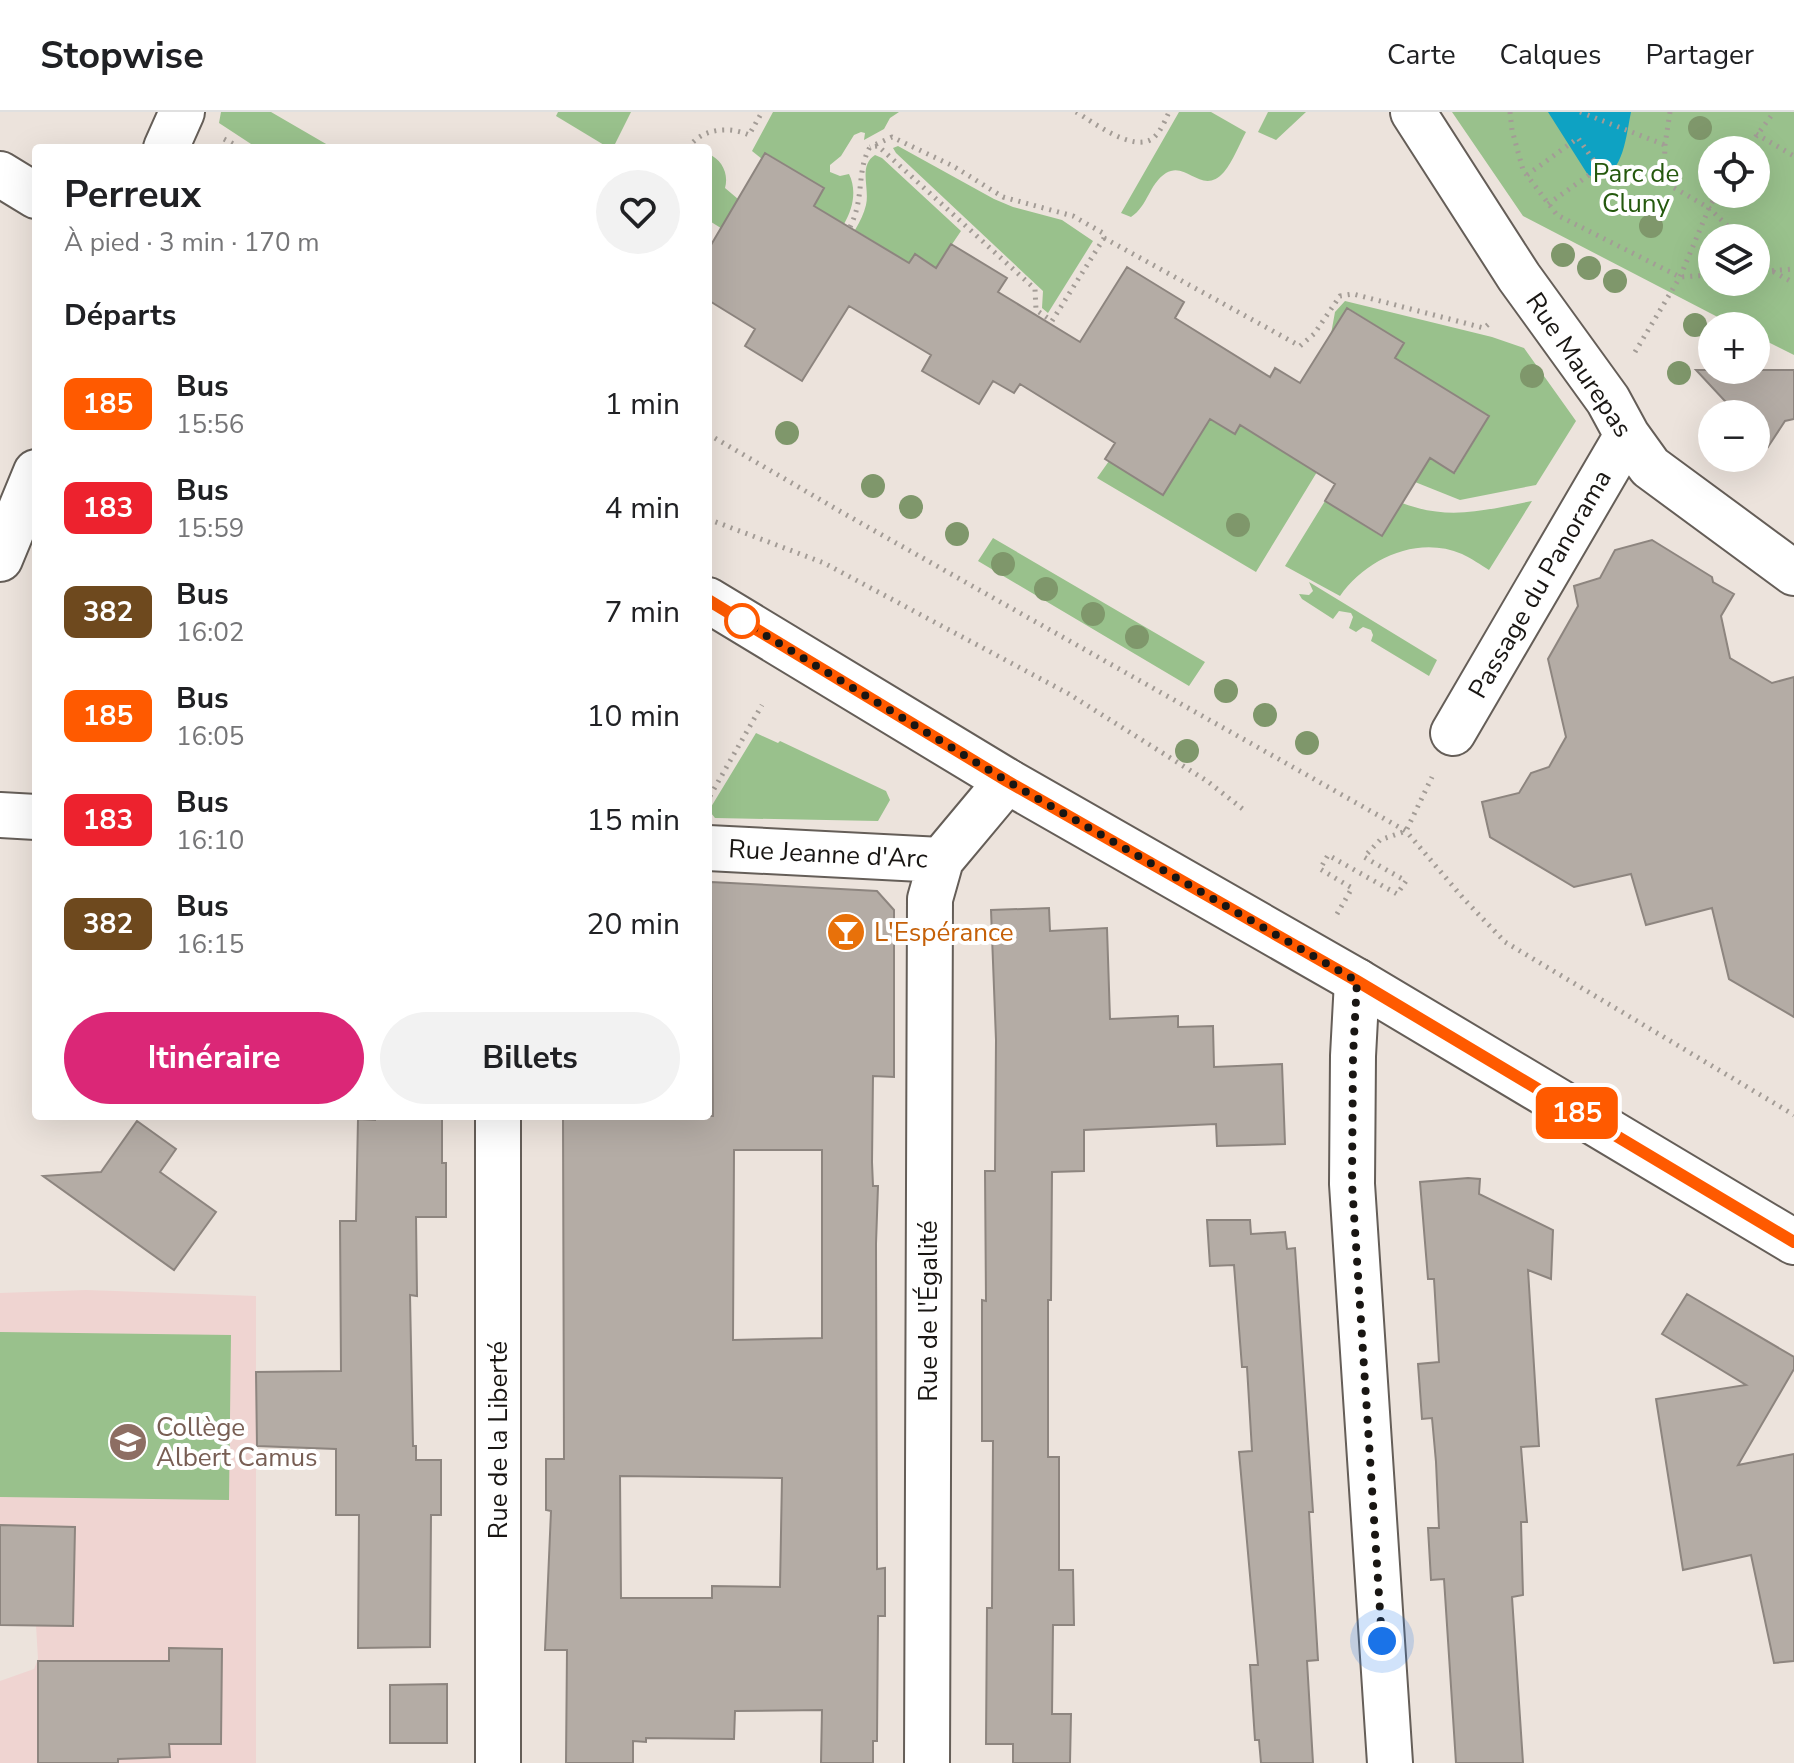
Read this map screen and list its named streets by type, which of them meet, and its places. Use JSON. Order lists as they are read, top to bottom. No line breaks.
{"streets":{"street":["Rue Maurepas","Passage du Panorama","Rue Jeanne d'Arc","Rue de l'Égalité","Rue de la Liberté"]},"crossings":[["Rue Maurepas","Passage du Panorama"],["Rue Jeanne d'Arc","Rue de l'Égalité"]],"parks":["Parc de Cluny"],"places":{"bar":["L'Espérance"],"school or university":["Collège Albert Camus"]},"lines":["bus line 185"],"page":{"header":"Stopwise","nav":["Carte","Calques","Partager"],"on_map":"185","map_buttons":["+","−"],"heading":[["Perreux","À pied · 3 min · 170 m"],"Départs"],"list":[{"mark":"185","name":"Bus","note":"15:56","value":"1 min"},{"mark":"183","name":"Bus","note":"15:59","value":"4 min"},{"mark":"382","name":"Bus","note":"16:02","value":"7 min"},{"mark":"185","name":"Bus","note":"16:05","value":"10 min"},{"mark":"183","name":"Bus","note":"16:10","value":"15 min"},{"mark":"382","name":"Bus","note":"16:15","value":"20 min"}],"buttons":["Itinéraire","Billets"]}}
